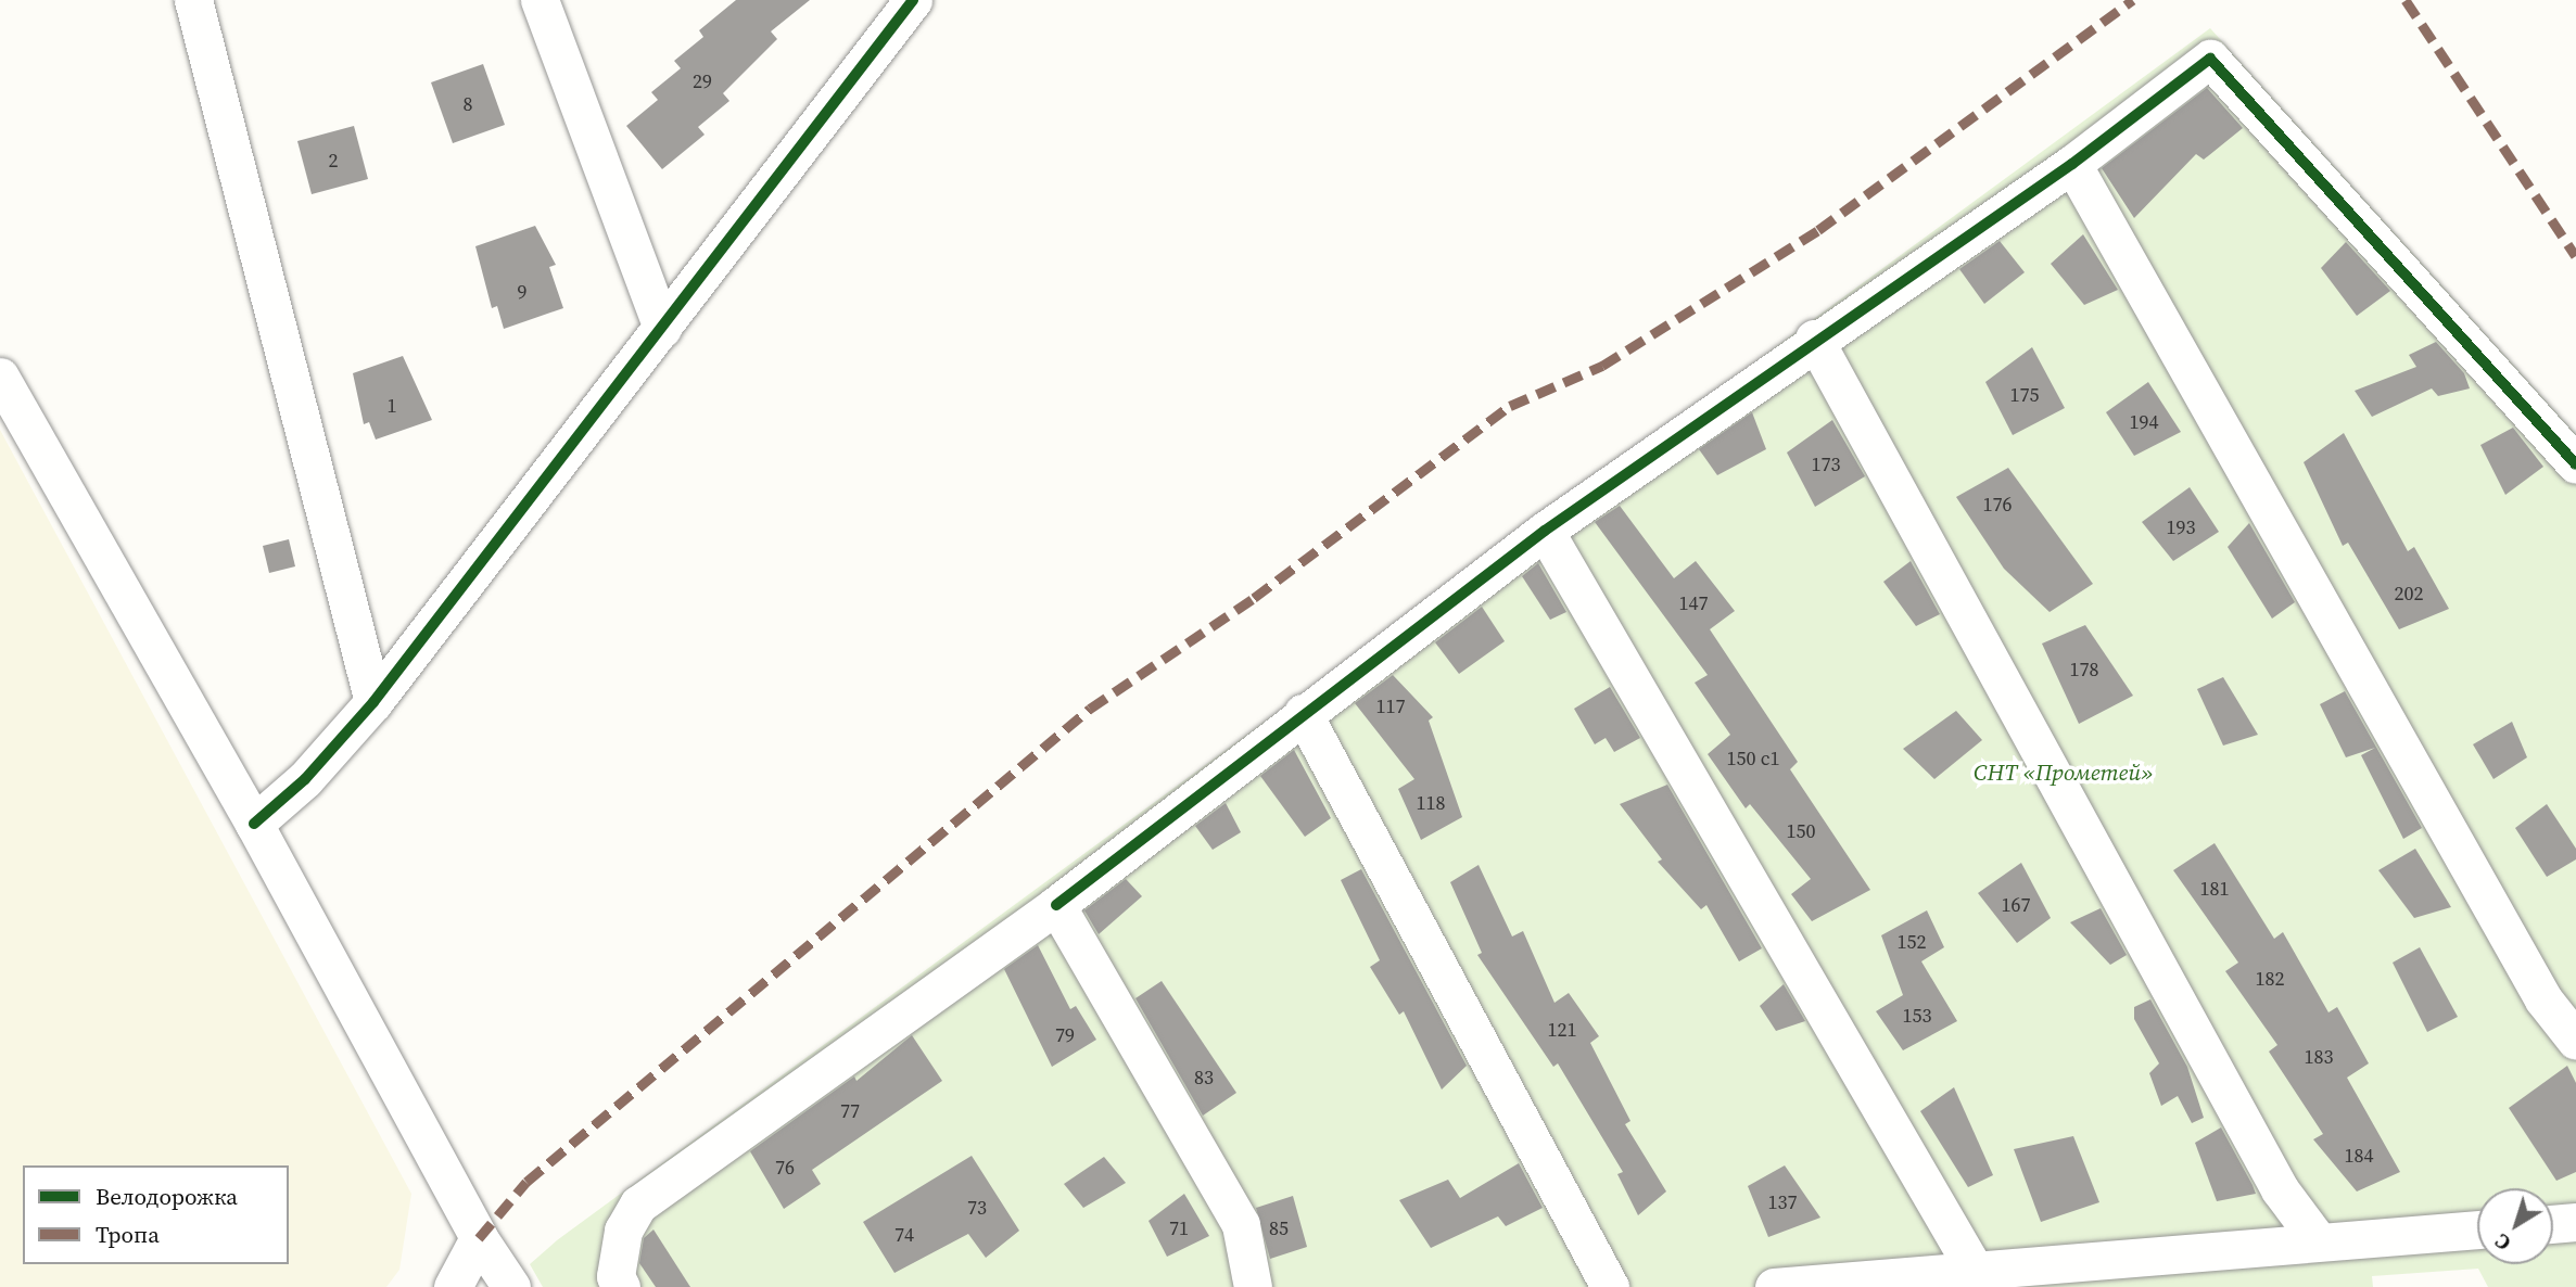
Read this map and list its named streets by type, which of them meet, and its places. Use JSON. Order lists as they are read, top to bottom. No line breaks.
{"parks":["СНТ «Прометей»"],"house_numbers":["29","8","2","9","175","1","194","173","176","193","202","147","178","117","150 с1","118","150","181","167","152","182","153","121","79","183","83","77","184","76","137","73","71","85","74"],"legend":["Велодорожка","Тропа"],"north":"bottom left"}
